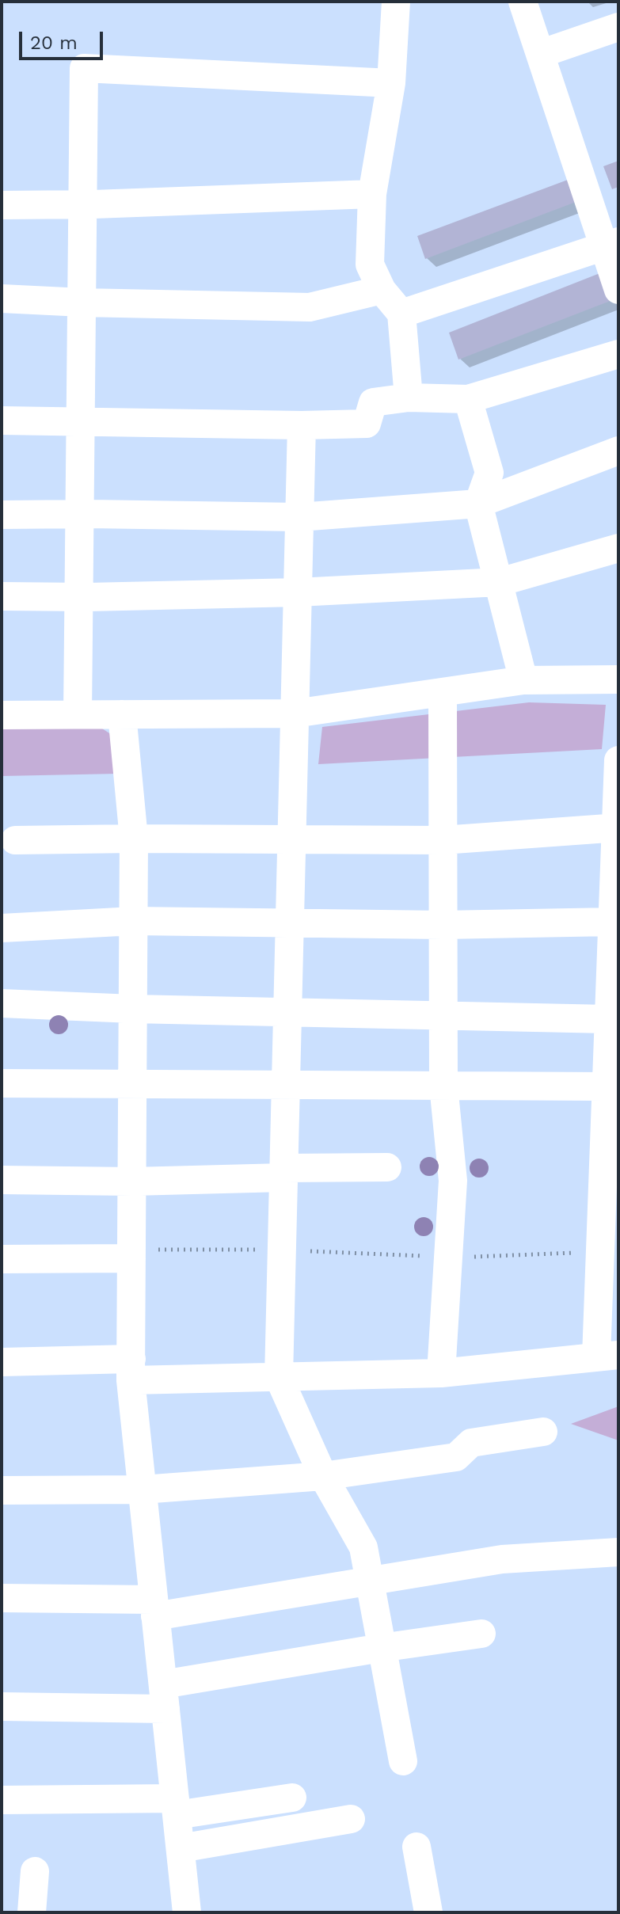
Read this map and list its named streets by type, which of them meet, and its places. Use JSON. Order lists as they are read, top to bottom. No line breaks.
{"scale_bar":"20 m"}
